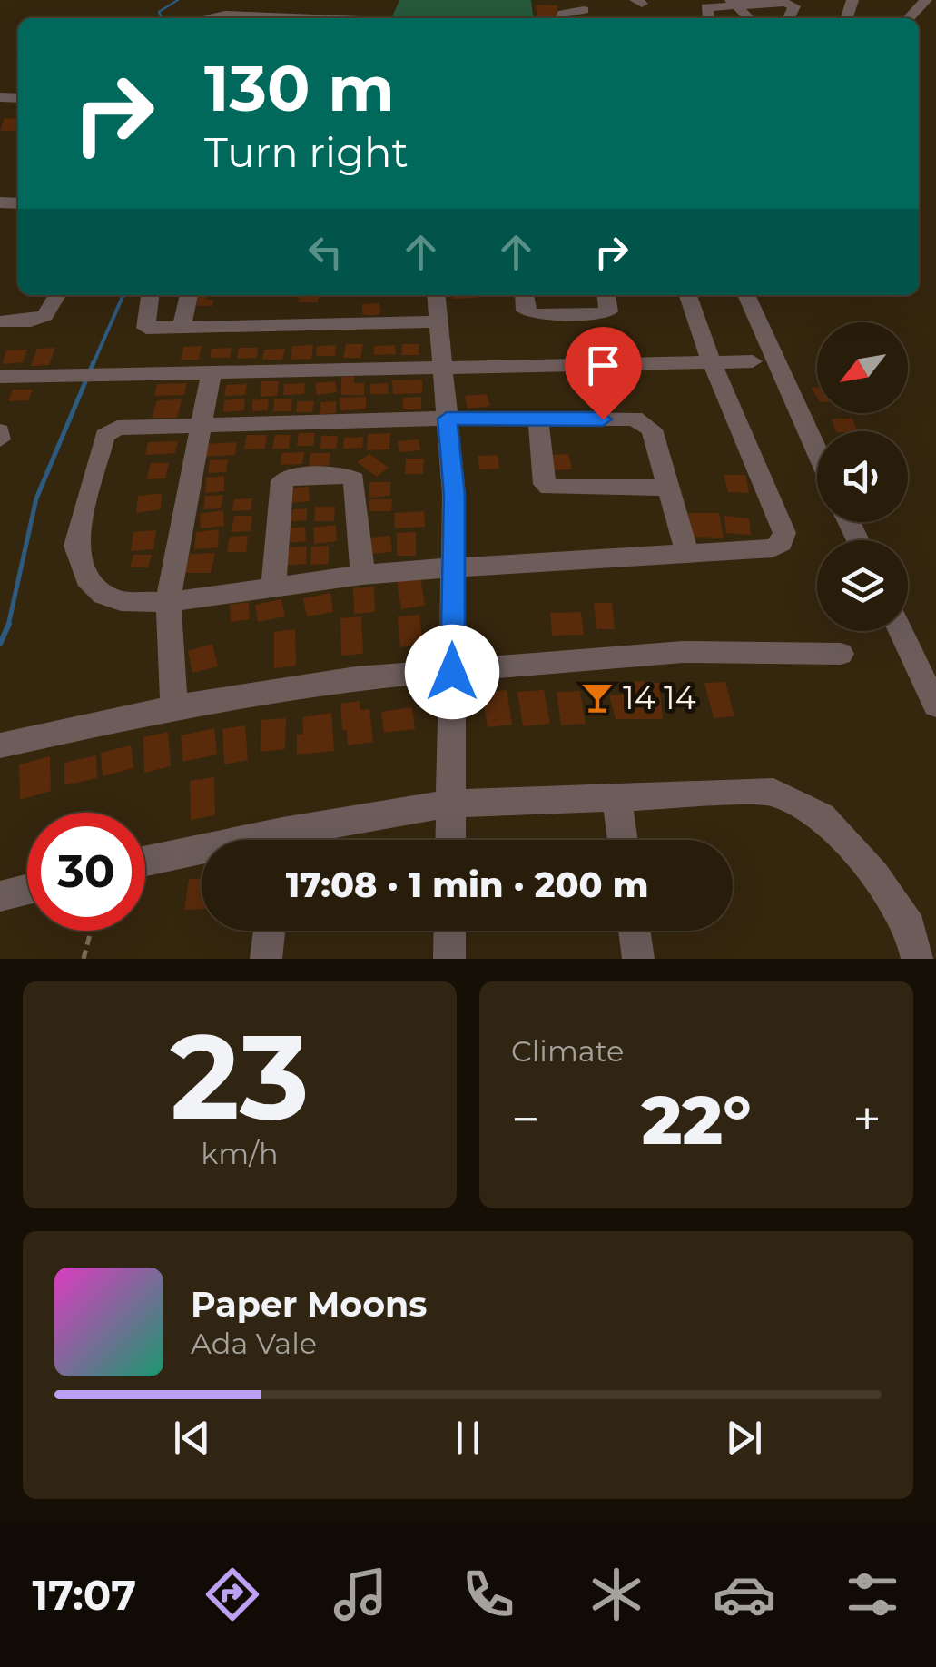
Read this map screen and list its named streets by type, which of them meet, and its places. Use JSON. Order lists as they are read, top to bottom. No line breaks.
{"places":{"bar":["14 14"]},"north":"bottom left","page":{"turn":["130 m","Turn right"],"limit":"30","trip":"17:08 · 1 min · 200 m","tile":[["23","km/h"],"Climate"],"heat":["−","22°","+"],"song":["Paper Moons","Ada Vale"],"tabs":"17:07"}}
